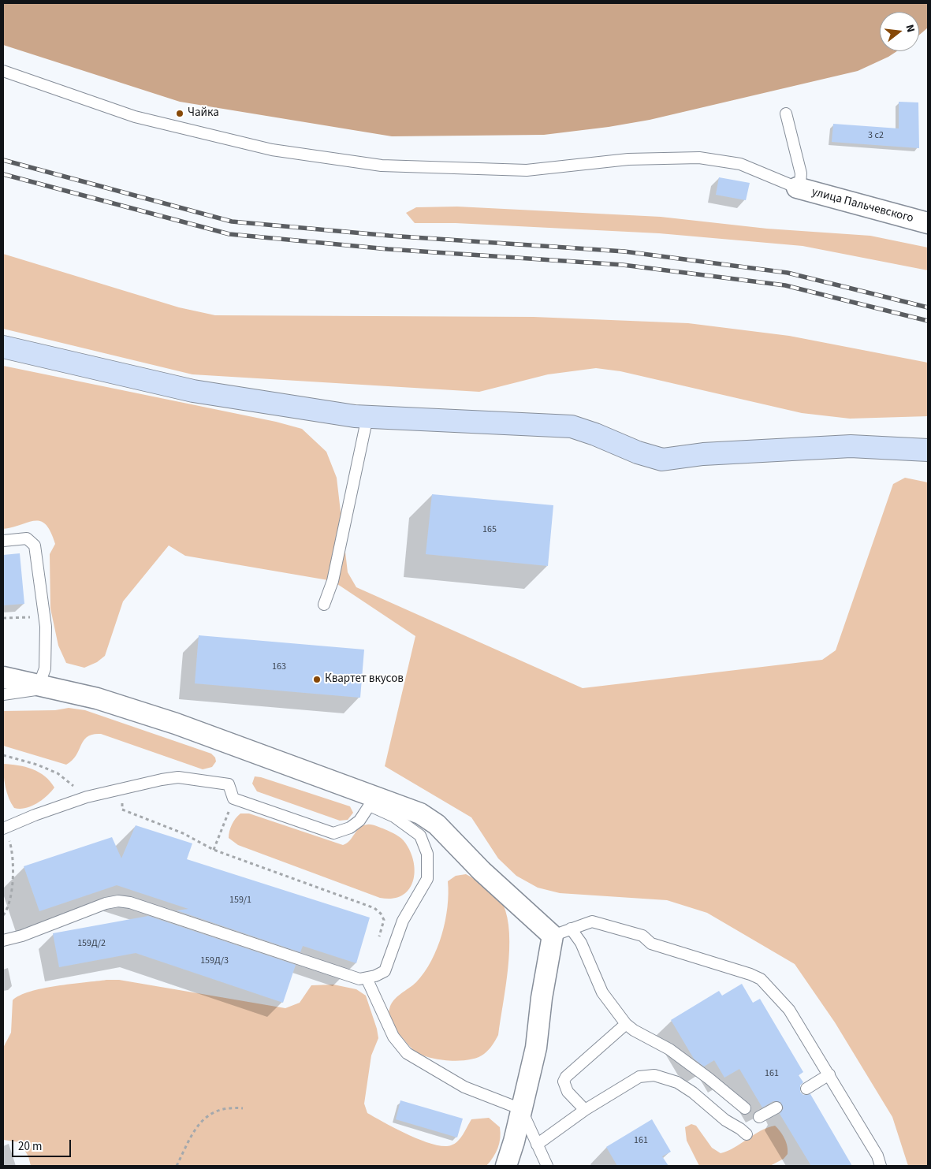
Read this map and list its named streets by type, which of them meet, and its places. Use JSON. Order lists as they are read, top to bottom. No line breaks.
{"streets":{"street":["улица Пальчевского"]},"places":["Чайка","Квартет вкусов"],"house_numbers":["3 с2","165","163","159/1","159Д/2","159Д/3","161","161"],"scale_bar":"20 m","north":"right"}
